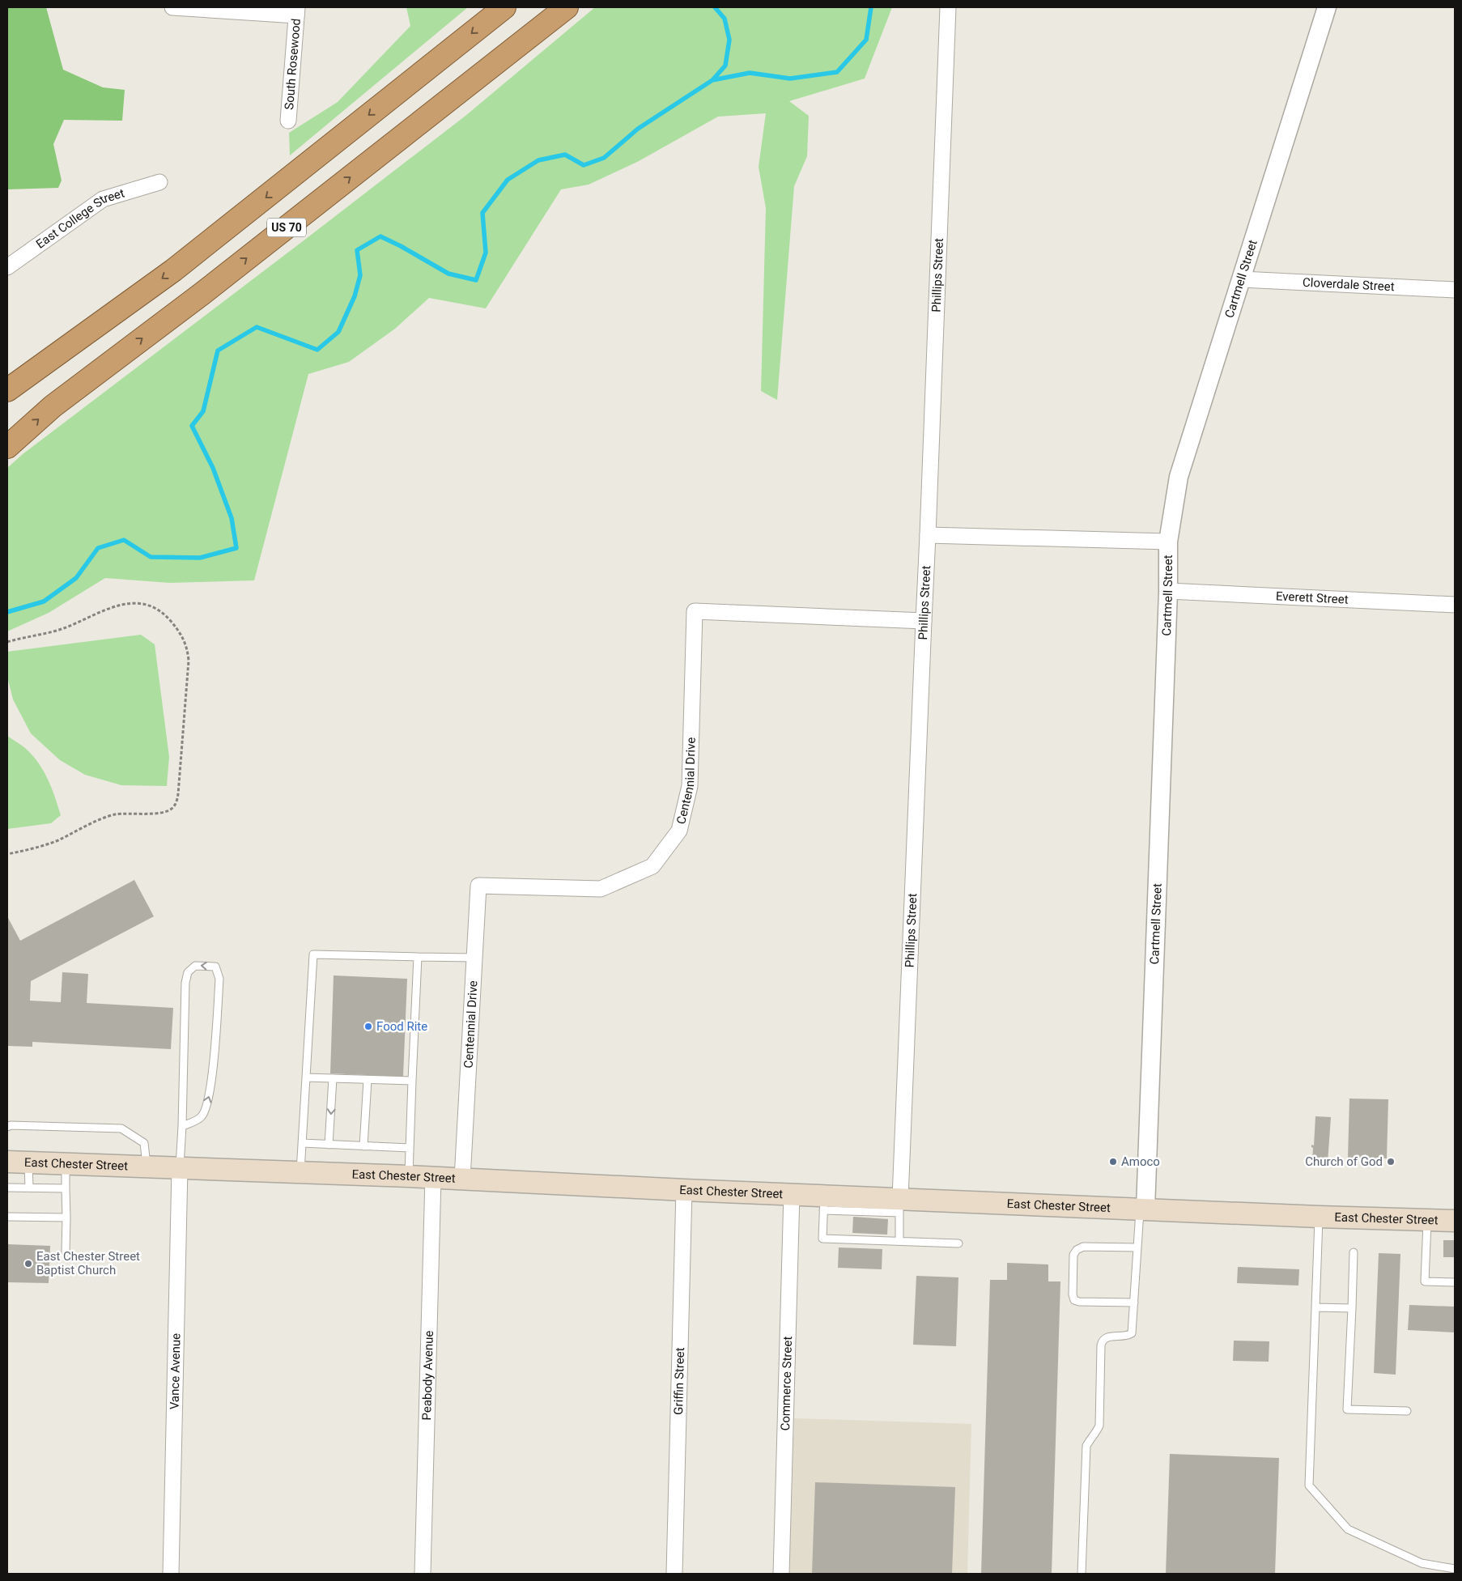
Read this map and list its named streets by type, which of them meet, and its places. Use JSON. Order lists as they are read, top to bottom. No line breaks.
{"streets":{"highway":["US 70"],"main road":["East Chester Street"],"street":["South Rosewood","East College Street","Phillips Street","Cartmell Street","Cloverdale Street","Everett Street","Centennial Drive","Vance Avenue","Peabody Avenue","Griffin Street","Commerce Street"]},"crossings":[["Phillips Street","Centennial Drive"],["Phillips Street","East Chester Street"],["Cartmell Street","Cloverdale Street"],["Cartmell Street","Everett Street"],["Cartmell Street","East Chester Street"],["Centennial Drive","East Chester Street"],["East Chester Street","Vance Avenue"],["East Chester Street","Peabody Avenue"],["East Chester Street","Griffin Street"],["East Chester Street","Commerce Street"]],"places":["Food Rite","Amoco","Church of God","East Chester Street Baptist Church"]}
